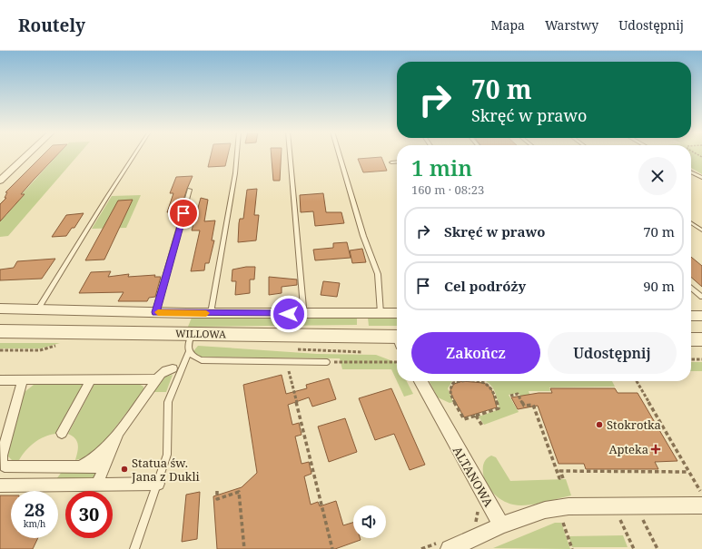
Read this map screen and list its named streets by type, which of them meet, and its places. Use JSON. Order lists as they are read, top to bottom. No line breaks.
{"streets":{"street":["WILLOWA","ALTANOWA"]},"places":{"other":["Stokrotka","Statua św. Jana z Dukli"],"health":["Apteka"]},"page":{"header":"Routely","nav":["Mapa","Warstwy","Udostępnij"],"turn":["70 m","Skręć w prawo"],"heading":["1 min","160 m · 08:23"],"list":[{"name":"Skręć w prawo","value":"70 m"},{"name":"Cel podróży","value":"90 m"}],"buttons":["Zakończ","Udostępnij"],"speed":"28 km/h","limit":"30"}}
